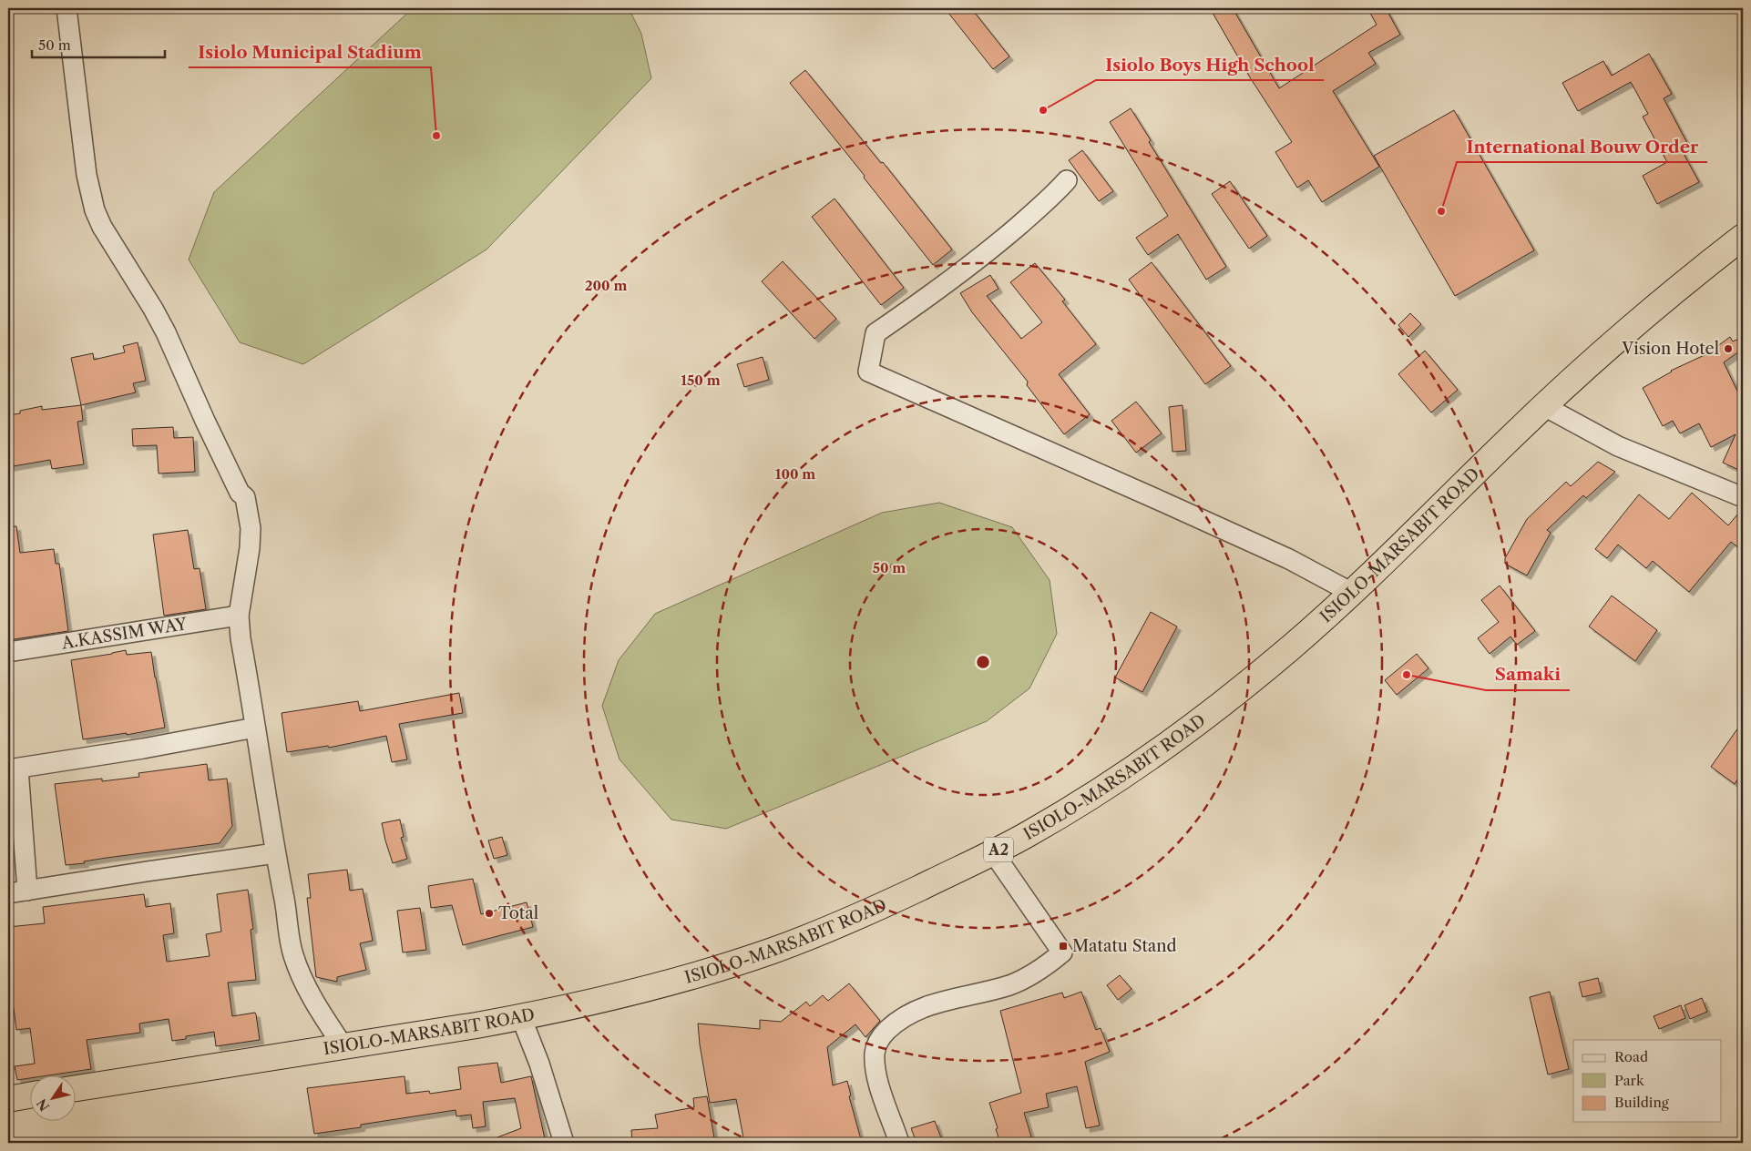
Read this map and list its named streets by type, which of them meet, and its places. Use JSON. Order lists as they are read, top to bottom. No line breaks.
{"streets":{"highway":["ISIOLO-MARSABIT ROAD","A2"],"street":["A.KASSIM WAY"]},"places":{"other":["Isiolo Boys High School","Isiolo Municipal Stadium","International Bouw Order","Vision Hotel","Samaki","Total"],"transit":["Matatu Stand"]},"legend":["Road","Park","Building"],"scale_bar":"50 m","north":"bottom left","rings":["200 m","150 m","100 m","50 m"]}
